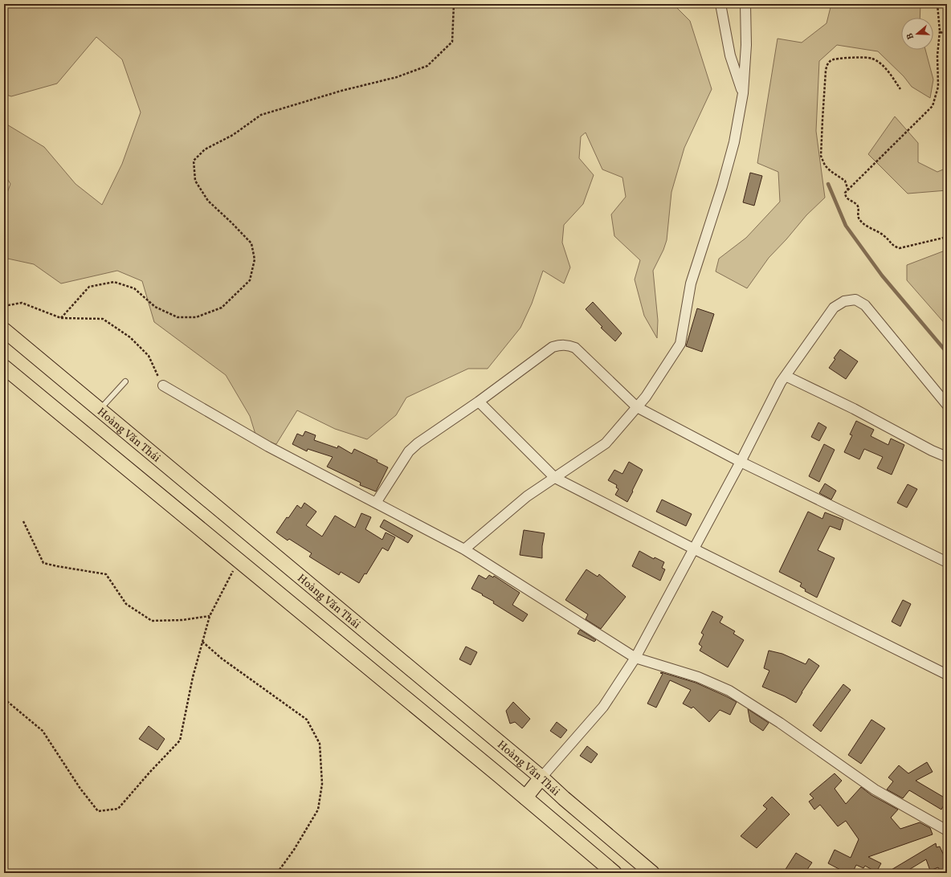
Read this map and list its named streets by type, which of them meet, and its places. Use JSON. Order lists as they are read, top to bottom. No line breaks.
{"streets":{"main road":["Hoàng Văn Thái"]},"north":"left"}
